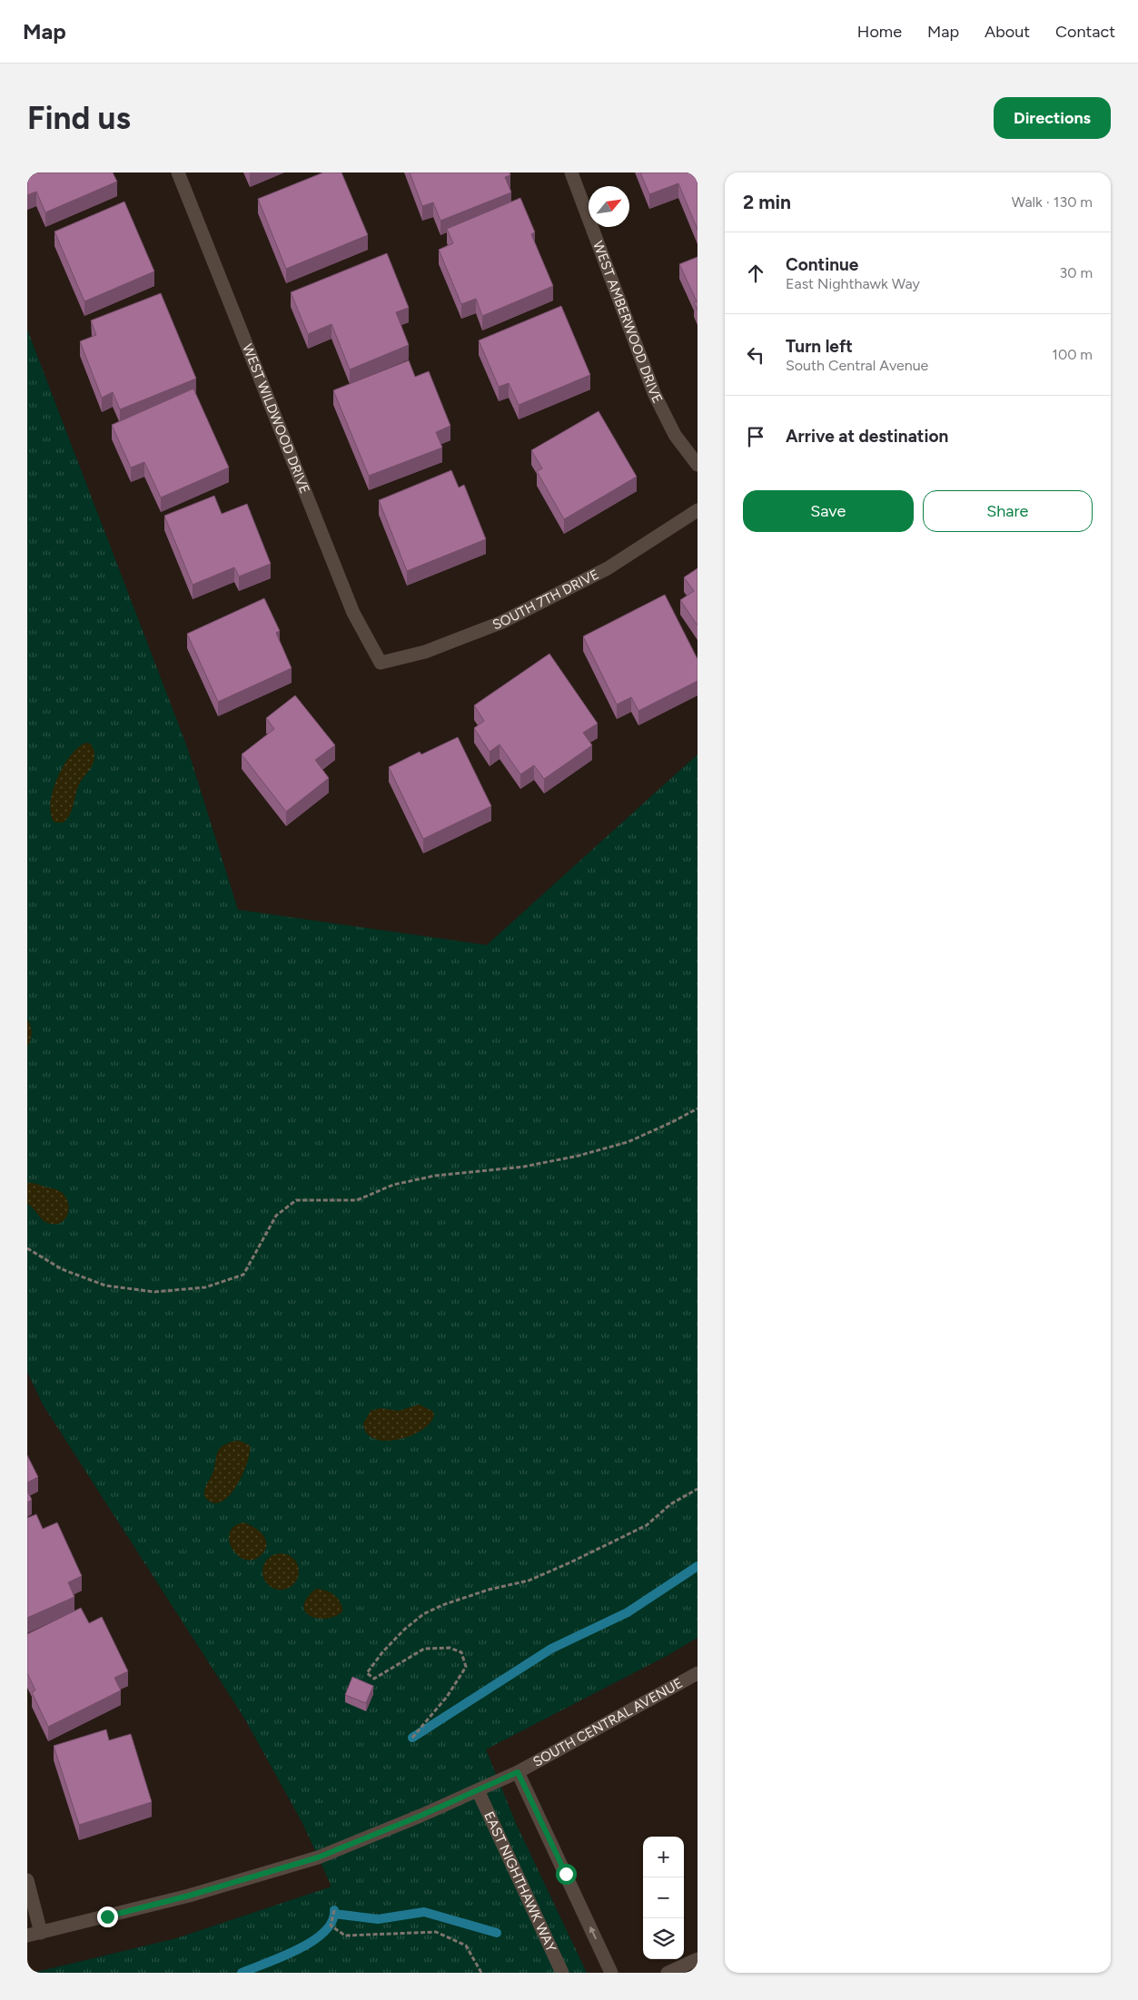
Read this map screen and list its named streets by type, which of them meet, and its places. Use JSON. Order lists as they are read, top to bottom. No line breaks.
{"streets":{"street":["WEST AMBERWOOD DRIVE","WEST WILDWOOD DRIVE","SOUTH 7TH DRIVE","SOUTH CENTRAL AVENUE","EAST NIGHTHAWK WAY"]},"crossings":[["WEST WILDWOOD DRIVE","SOUTH 7TH DRIVE"],["SOUTH CENTRAL AVENUE","EAST NIGHTHAWK WAY"]],"north":"top right","page":{"header":"Map","nav":["Home","Map","About","Contact"],"buttons":["Directions",["Save","Share"]],"title":"Find us","heading":["2 min","Walk · 130 m"],"list":[["Continue","East Nighthawk Way","30 m"],["Turn left","South Central Avenue","100 m"],"Arrive at destination"],"map_buttons":["+","−"]}}
